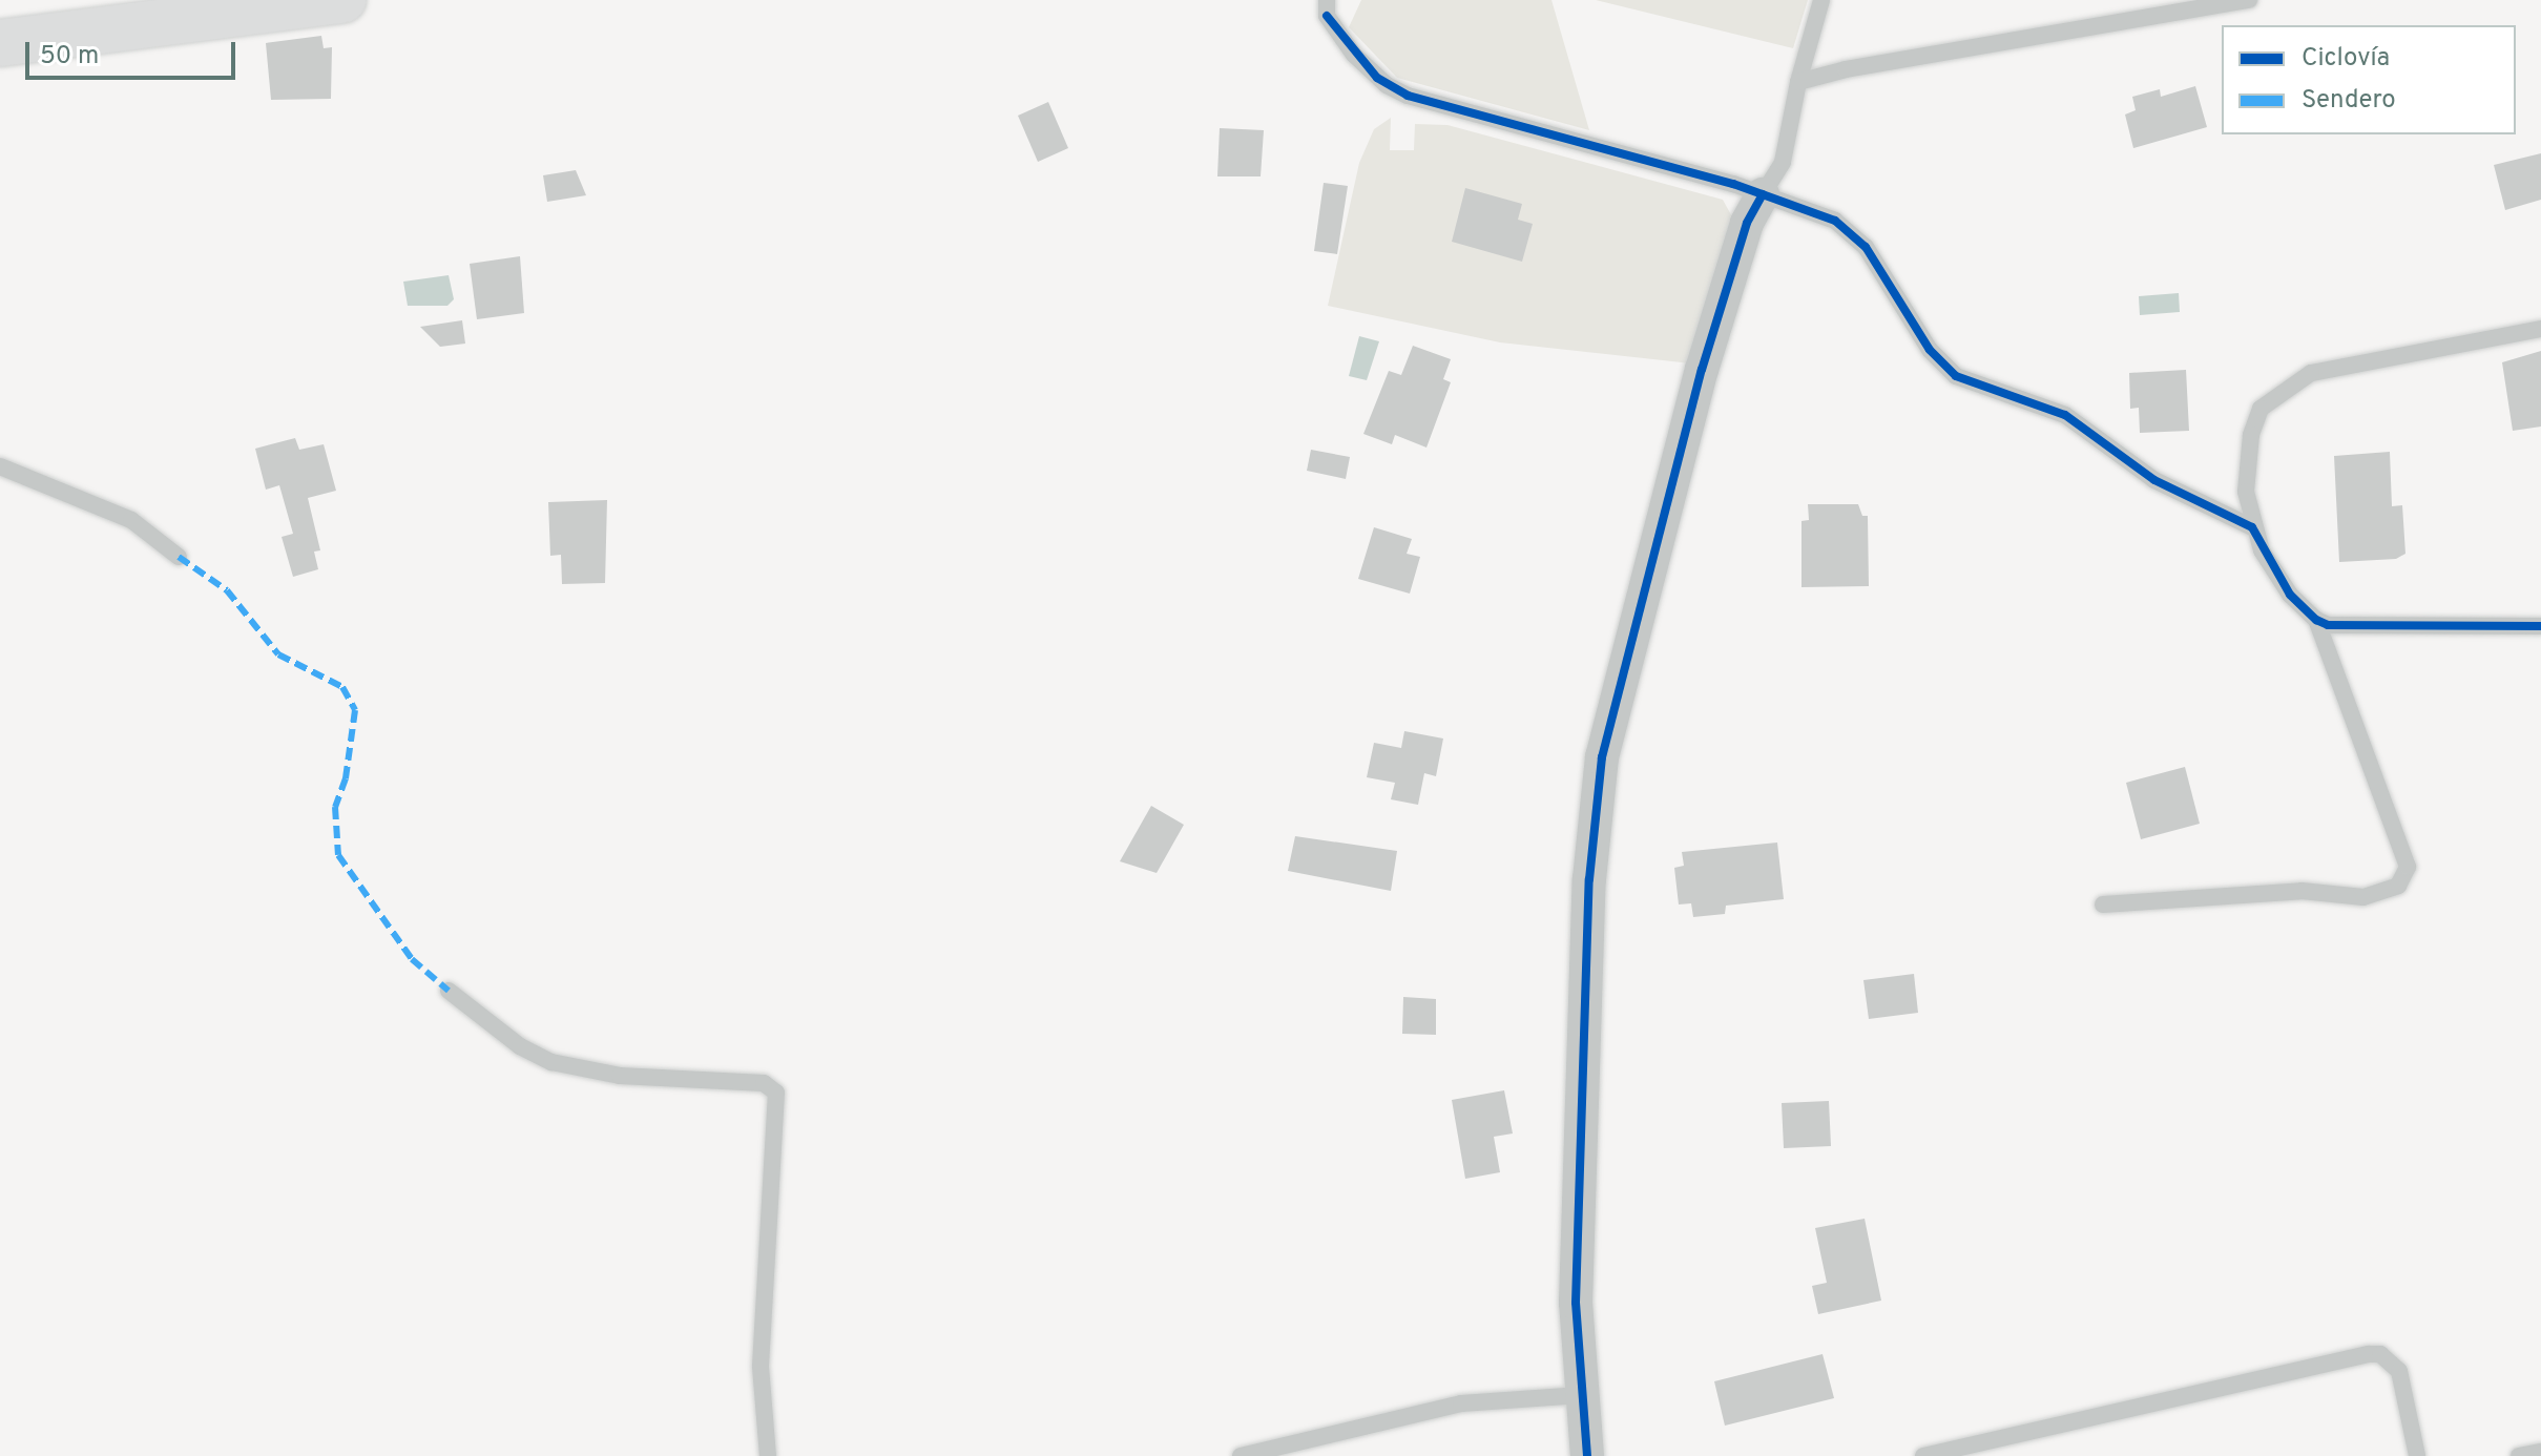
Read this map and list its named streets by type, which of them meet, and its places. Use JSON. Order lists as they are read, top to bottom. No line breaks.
{"legend":["Ciclovía","Sendero"],"scale_bar":"50 m"}
